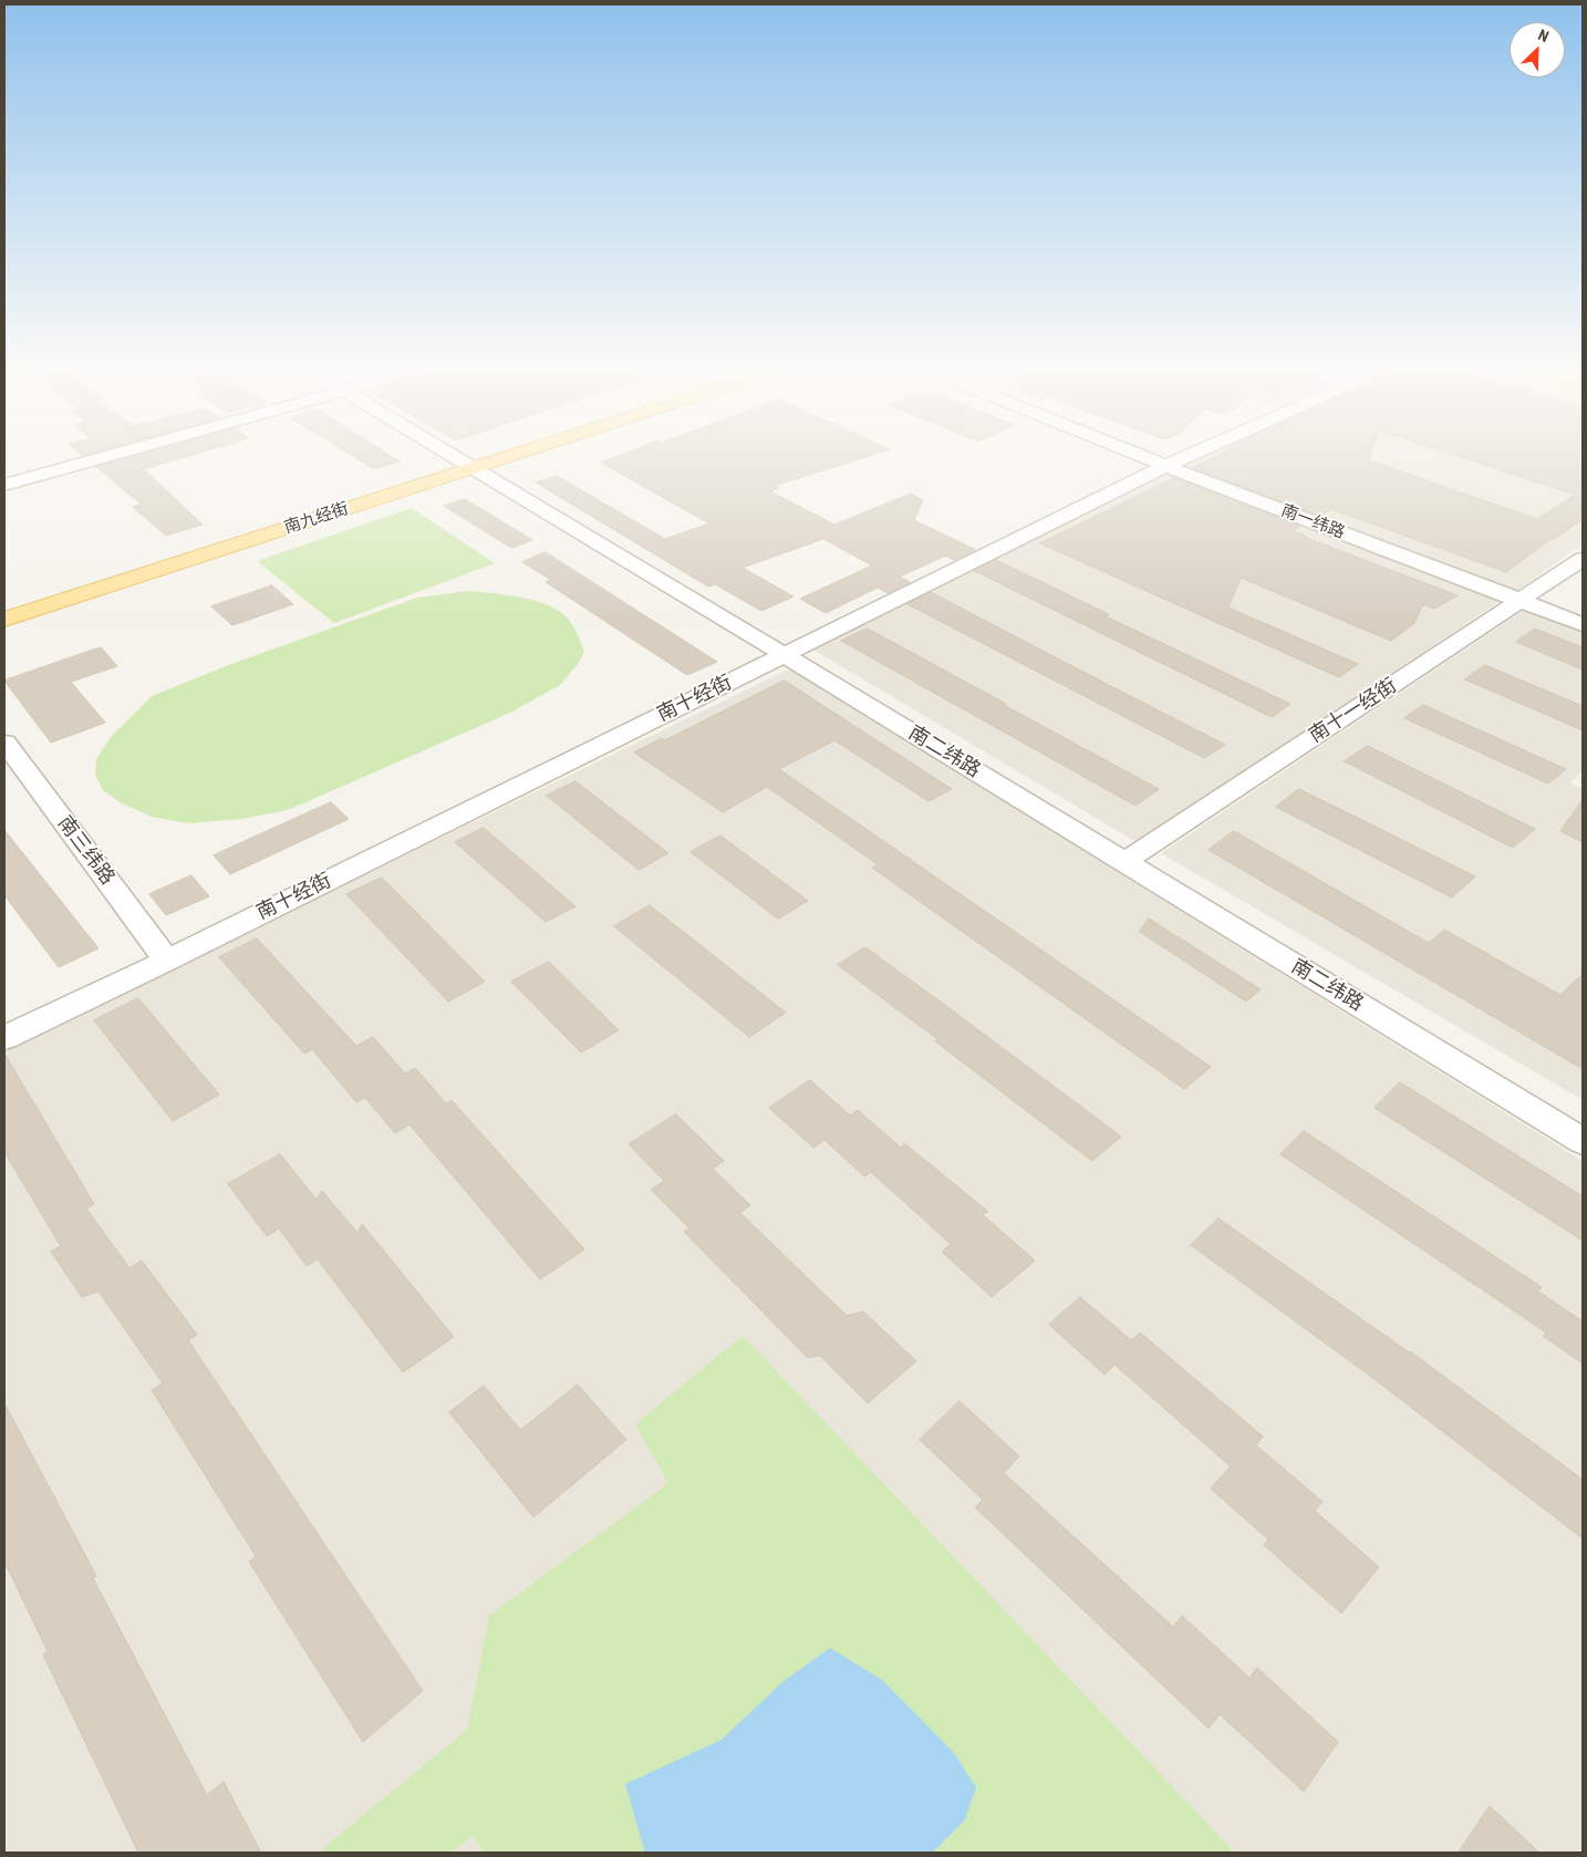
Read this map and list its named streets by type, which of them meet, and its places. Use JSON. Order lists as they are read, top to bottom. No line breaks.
{"streets":{"main road":["南九经街"],"street":["南一纬路","南十经街","南十一经街","南二纬路","南三纬路"]},"crossings":[["南九经街","南二纬路"],["南一纬路","南十经街"],["南一纬路","南十一经街"],["南十经街","南二纬路"],["南十经街","南三纬路"],["南十一经街","南二纬路"]],"north":"top right"}
